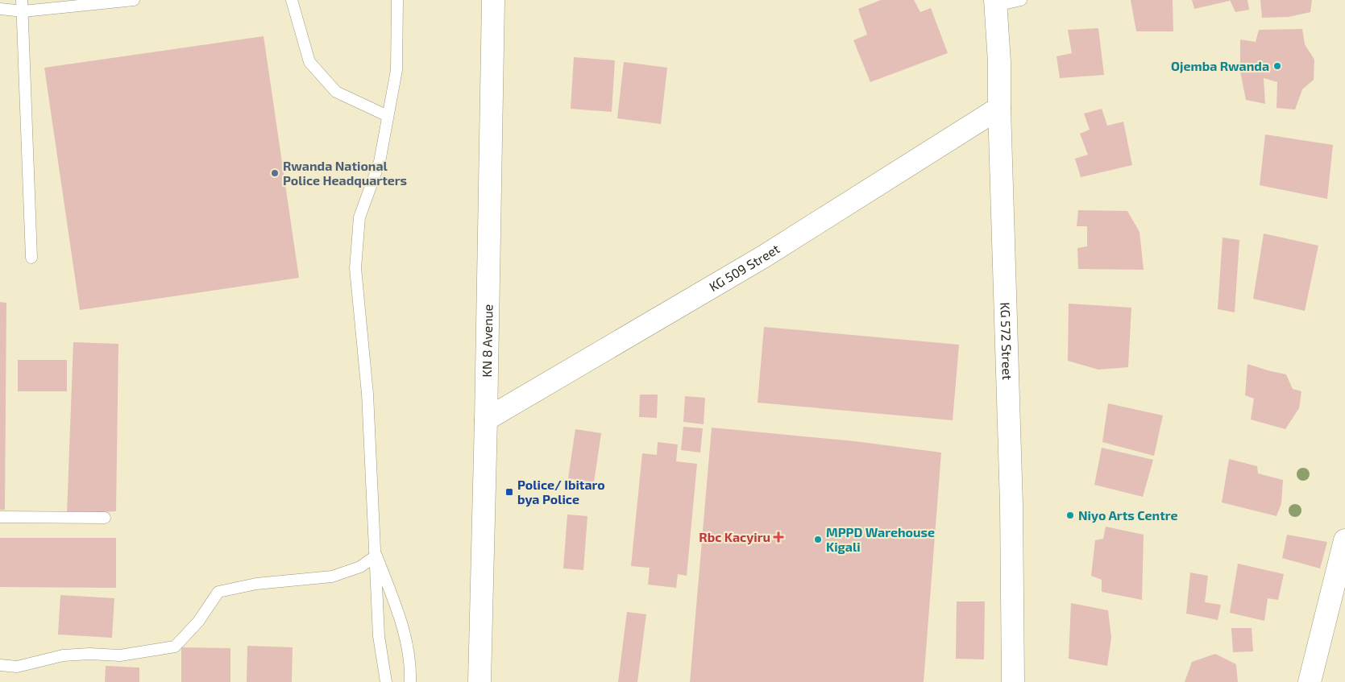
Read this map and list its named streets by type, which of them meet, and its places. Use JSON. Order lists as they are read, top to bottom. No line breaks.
{"streets":{"street":["KG 509 Street","KG 572 Street","KN 8 Avenue"]},"crossings":[["KG 509 Street","KG 572 Street"],["KG 509 Street","KN 8 Avenue"]],"places":{"other":["Ojemba Rwanda","Rwanda National Police Headquarters","Niyo Arts Centre","MPPD Warehouse Kigali"],"transit":["Police/ Ibitaro bya Police"],"health":["Rbc Kacyiru"]}}
